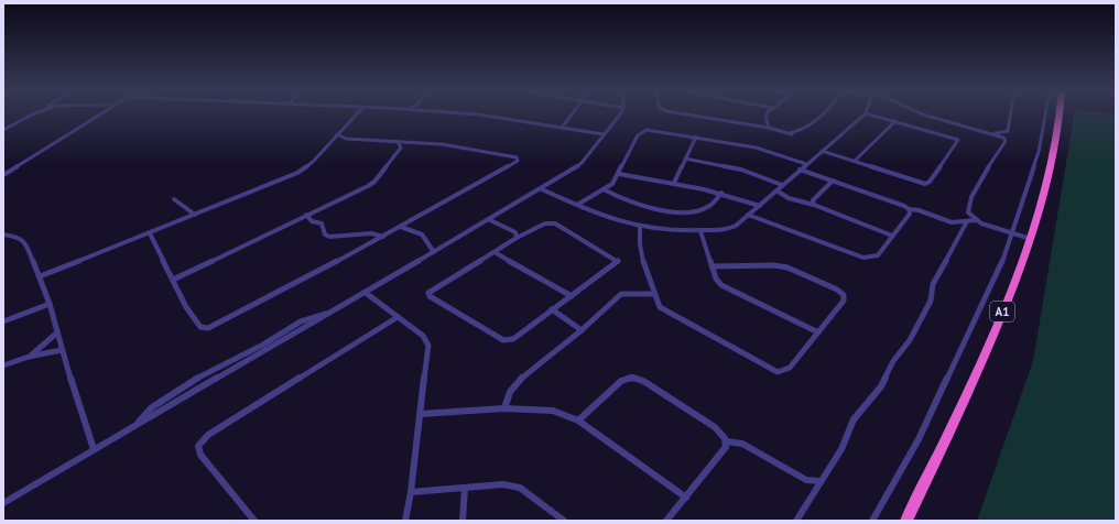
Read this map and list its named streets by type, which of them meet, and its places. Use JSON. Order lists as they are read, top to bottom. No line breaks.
{"streets":{"highway":["A1"]}}
